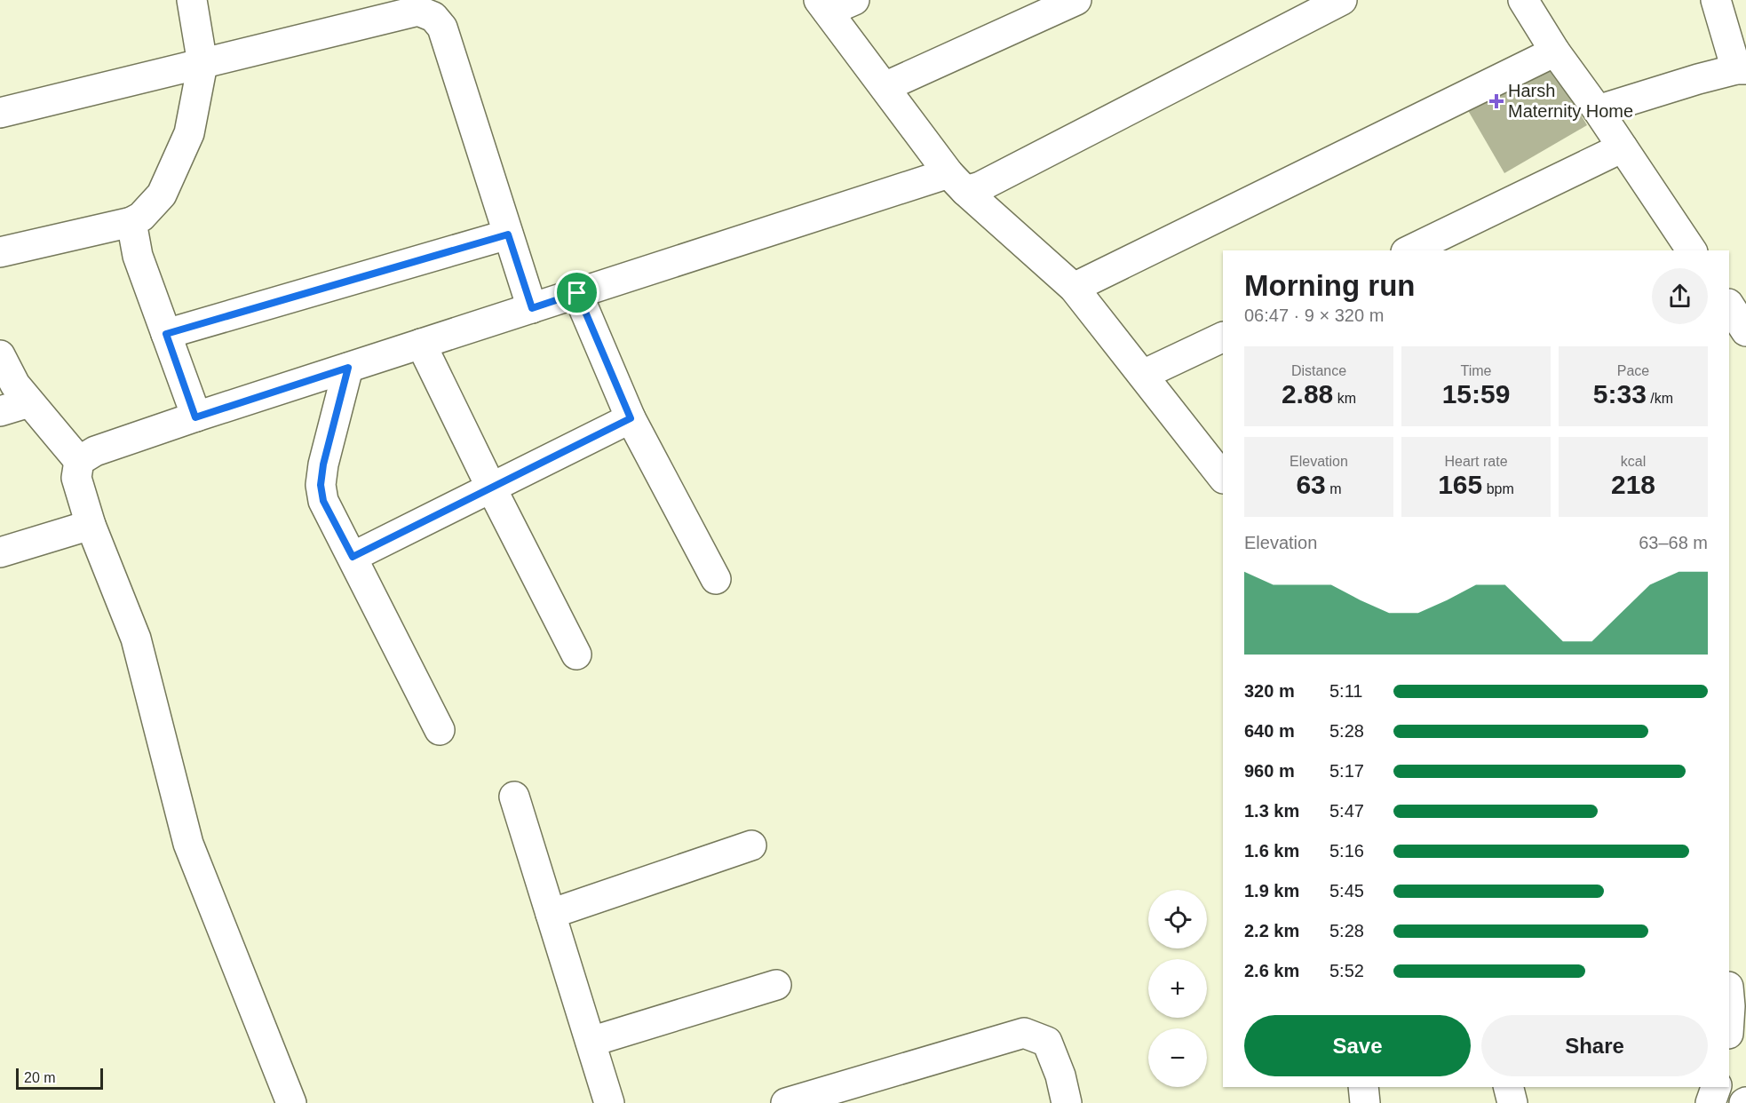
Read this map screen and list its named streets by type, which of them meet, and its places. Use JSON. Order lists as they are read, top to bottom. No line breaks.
{"places":{"health":["Harsh Maternity Home"]},"scale_bar":"20 m","page":{"heading":["Morning run","06:47 · 9 × 320 m"],"stats":[["Distance","2.88 km"],["Time","15:59"],["Pace","5:33 /km"],["Elevation","63 m"],["Heart rate","165 bpm"],["kcal","218"]],"chart":["Elevation","63–68 m"],"list":[{"name":"320 m","note":"5:11"},{"name":"640 m","note":"5:28"},{"name":"960 m","note":"5:17"},{"name":"1.3 km","note":"5:47"},{"name":"1.6 km","note":"5:16"},{"name":"1.9 km","note":"5:45"},{"name":"2.2 km","note":"5:28"},{"name":"2.6 km","note":"5:52"}],"map_buttons":["+","−"],"buttons":["Save","Share"],"scale":"20 m"}}
